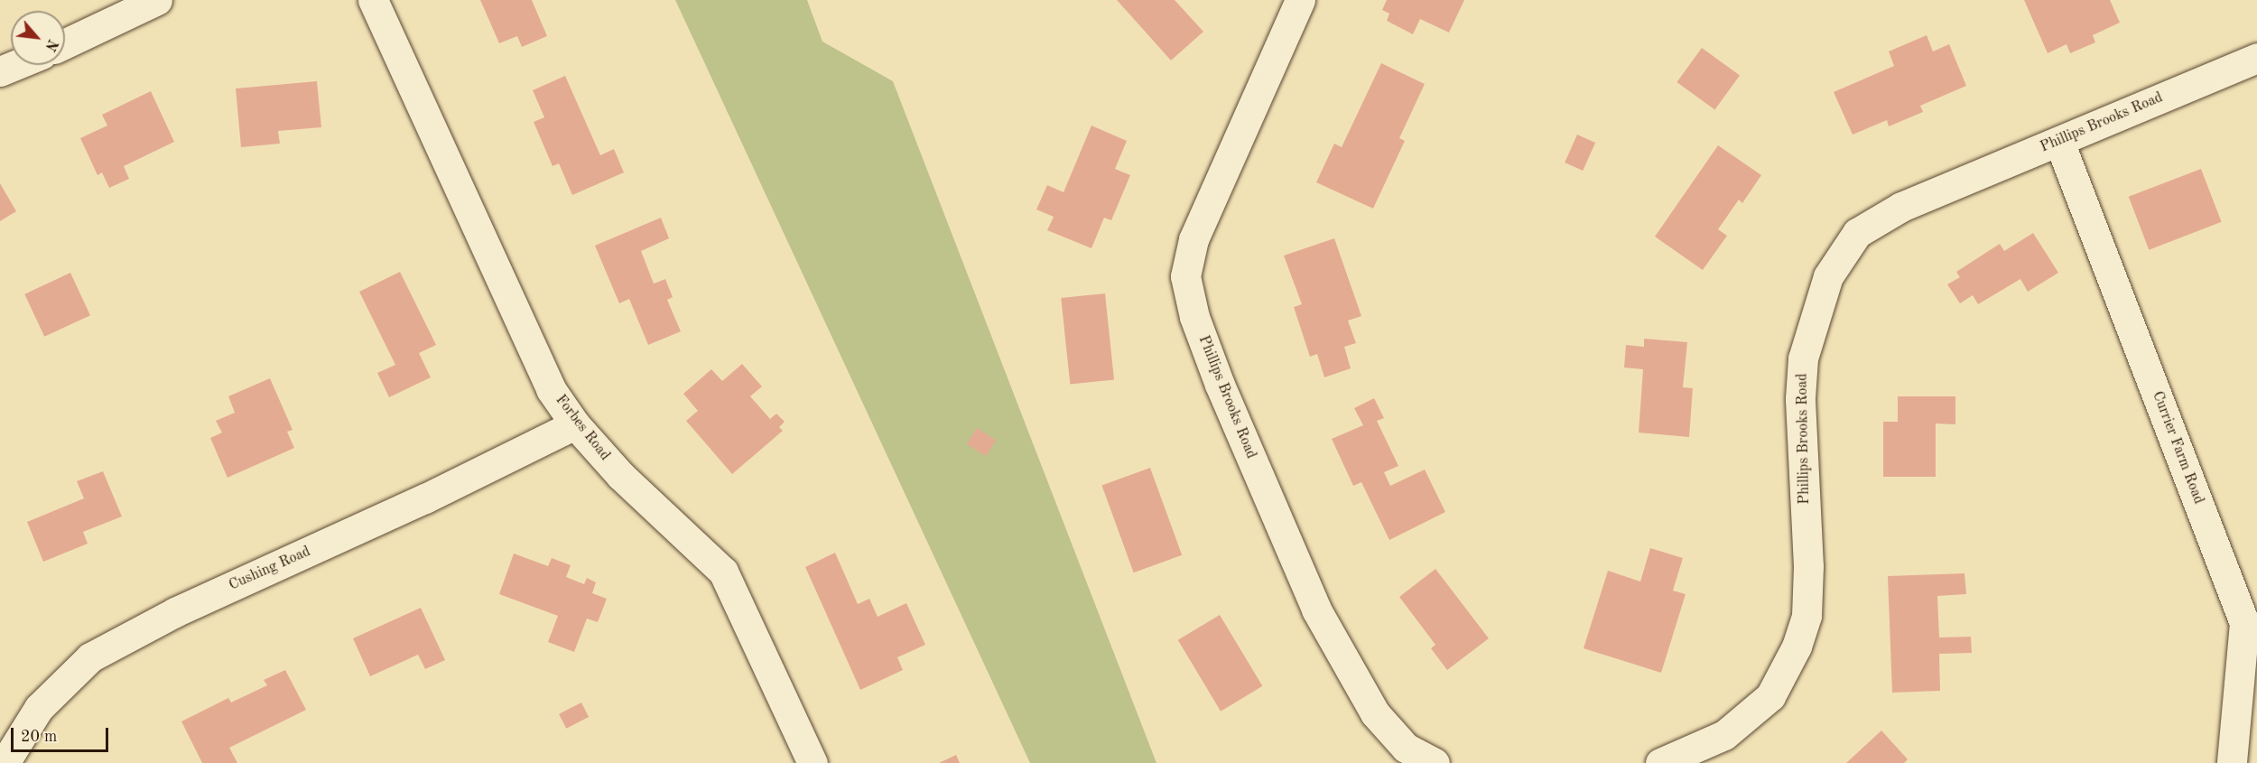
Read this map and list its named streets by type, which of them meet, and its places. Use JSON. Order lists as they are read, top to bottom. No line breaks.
{"streets":{"street":["Phillips Brooks Road","Forbes Road","Currier Farm Road","Cushing Road"]},"crossings":[["Phillips Brooks Road","Currier Farm Road"],["Forbes Road","Cushing Road"]],"scale_bar":"20 m","north":"bottom right"}
